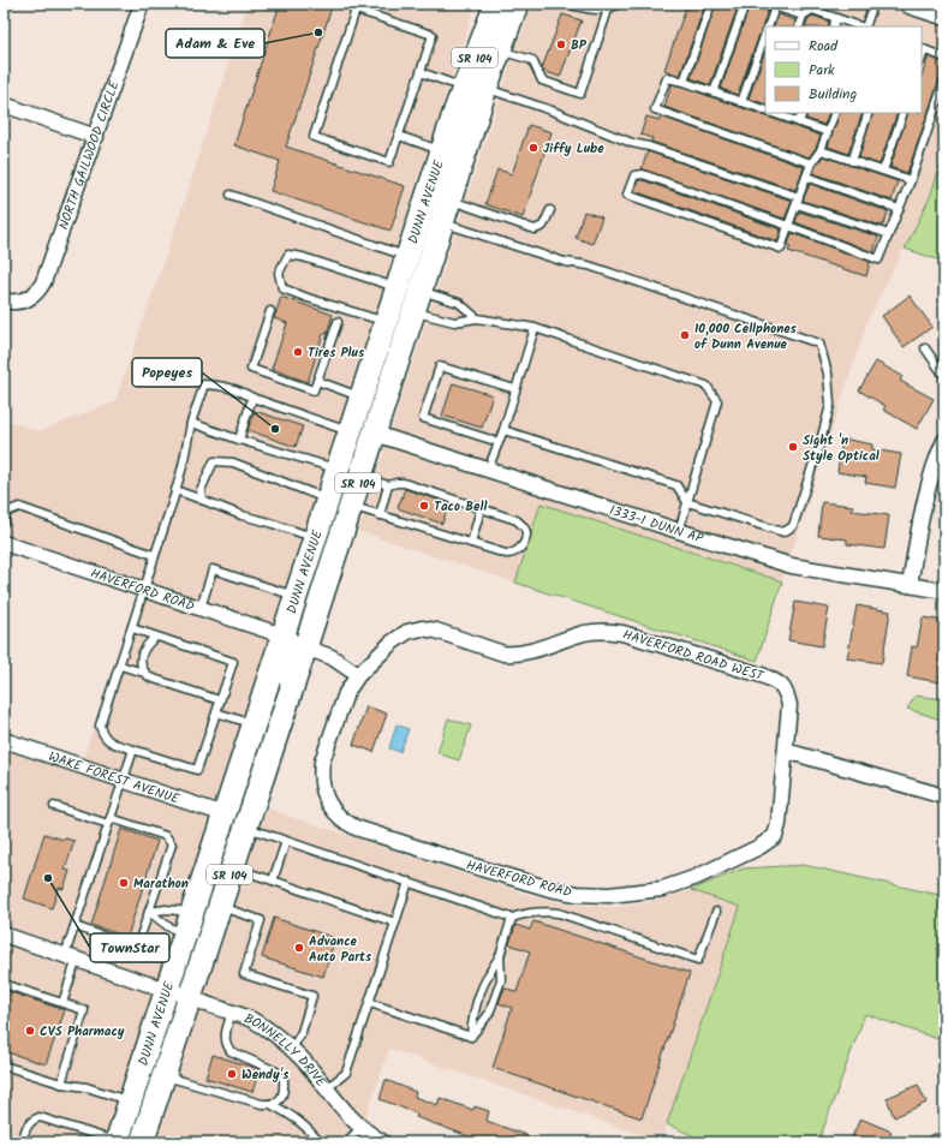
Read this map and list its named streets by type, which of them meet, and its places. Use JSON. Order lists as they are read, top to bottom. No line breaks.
{"streets":{"main road":["SR 104","DUNN AVENUE"],"street":["NORTH GAILWOOD CIRCLE","1333-1 DUNN AP","HAVERFORD ROAD","HAVERFORD ROAD WEST","WAKE FOREST AVENUE","BONNELLY DRIVE"]},"crossings":[["DUNN AVENUE","1333-1 DUNN AP"],["DUNN AVENUE","HAVERFORD ROAD"],["DUNN AVENUE","WAKE FOREST AVENUE"],["DUNN AVENUE","BONNELLY DRIVE"],["HAVERFORD ROAD","HAVERFORD ROAD WEST"]],"places":["Adam & Eve","BP","Jiffy Lube","10,000 Cellphones of Dunn Avenue","Tires Plus","Popeyes","Sight 'n Style Optical","Taco Bell","TownStar","Marathon","Advance Auto Parts","CVS Pharmacy","Wendy's"],"legend":["Road","Park","Building"]}
